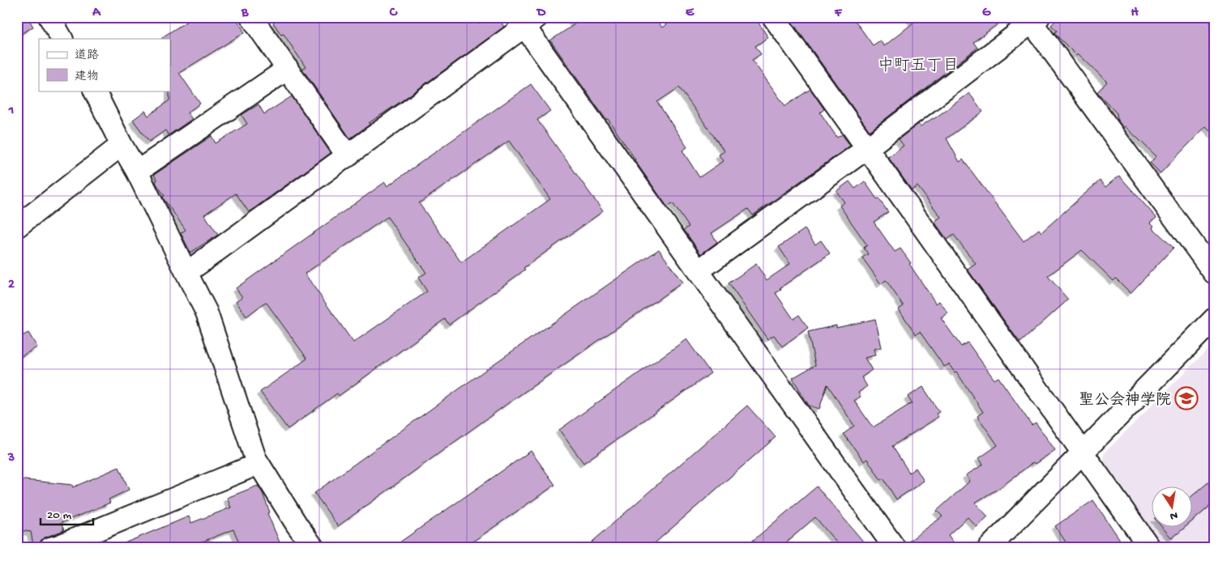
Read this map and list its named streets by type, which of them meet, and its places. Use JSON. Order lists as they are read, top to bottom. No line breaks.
{"districts":["中町五丁目"],"places":{"school or university":["聖公会神学院"]},"legend":["道路","建物"],"scale_bar":"20 m","north":"bottom","grid":{"columns":["A","B","C","D","E","F","G","H"],"rows":["1","2","3"]}}
